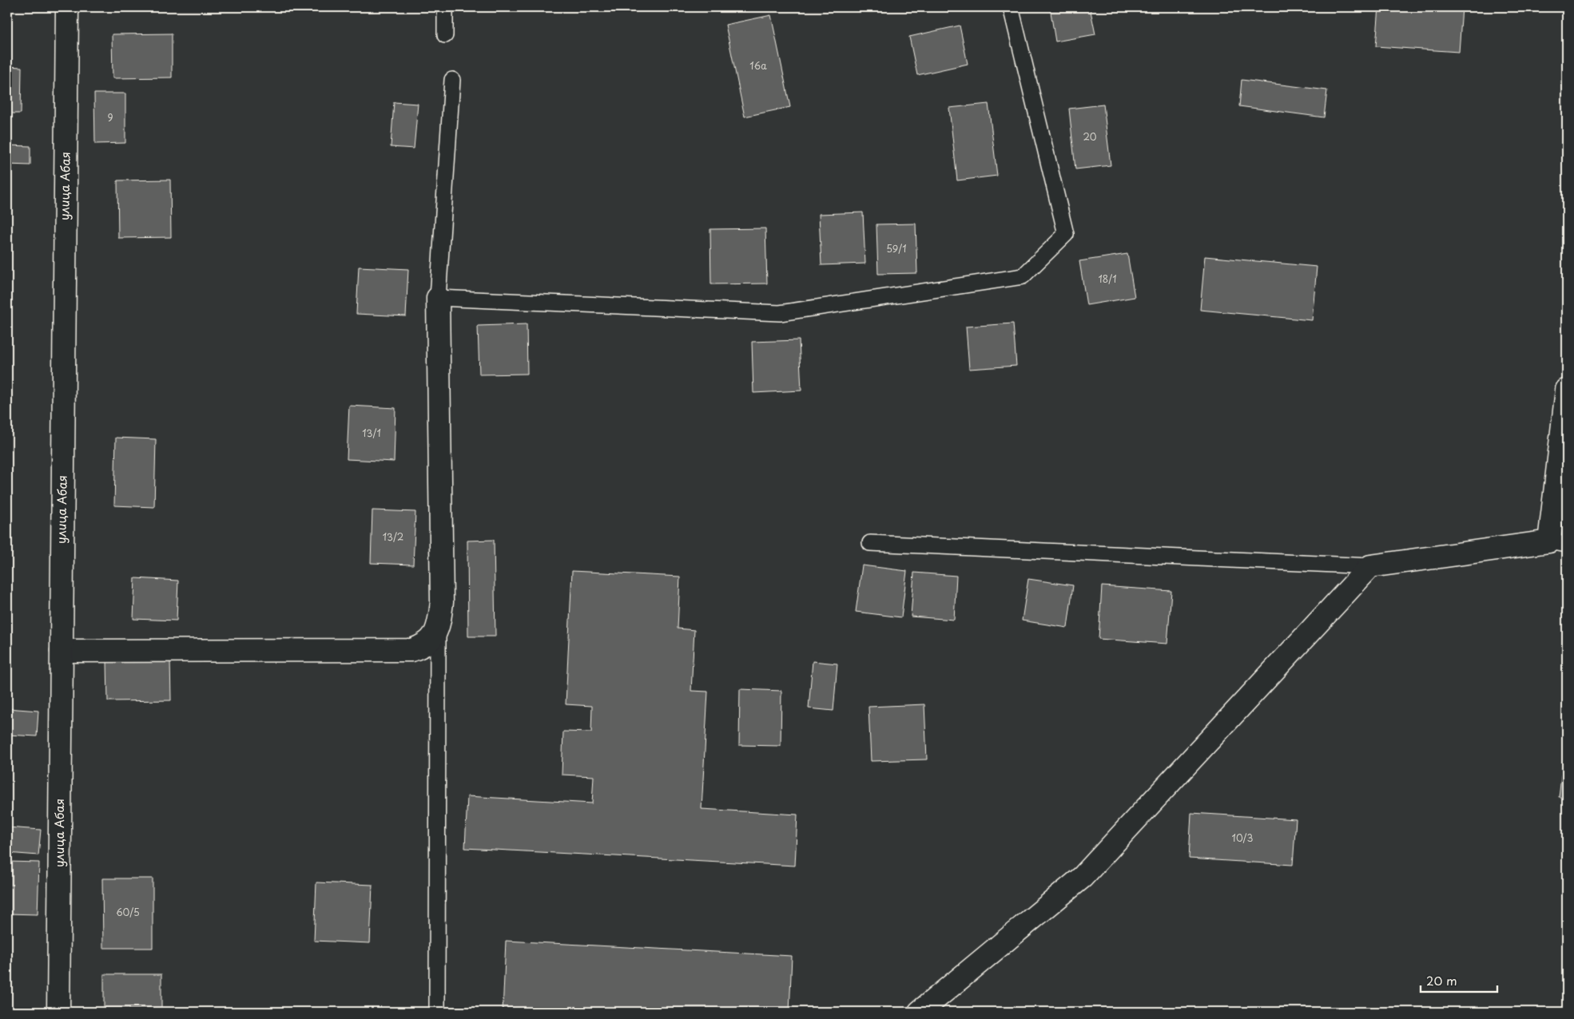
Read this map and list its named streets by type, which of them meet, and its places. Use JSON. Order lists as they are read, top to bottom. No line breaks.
{"streets":{"street":["улица Абая"]},"house_numbers":["16а","9","20","59/1","18/1","13/1","13/2","10/3","60/5"],"scale_bar":"20 m"}
